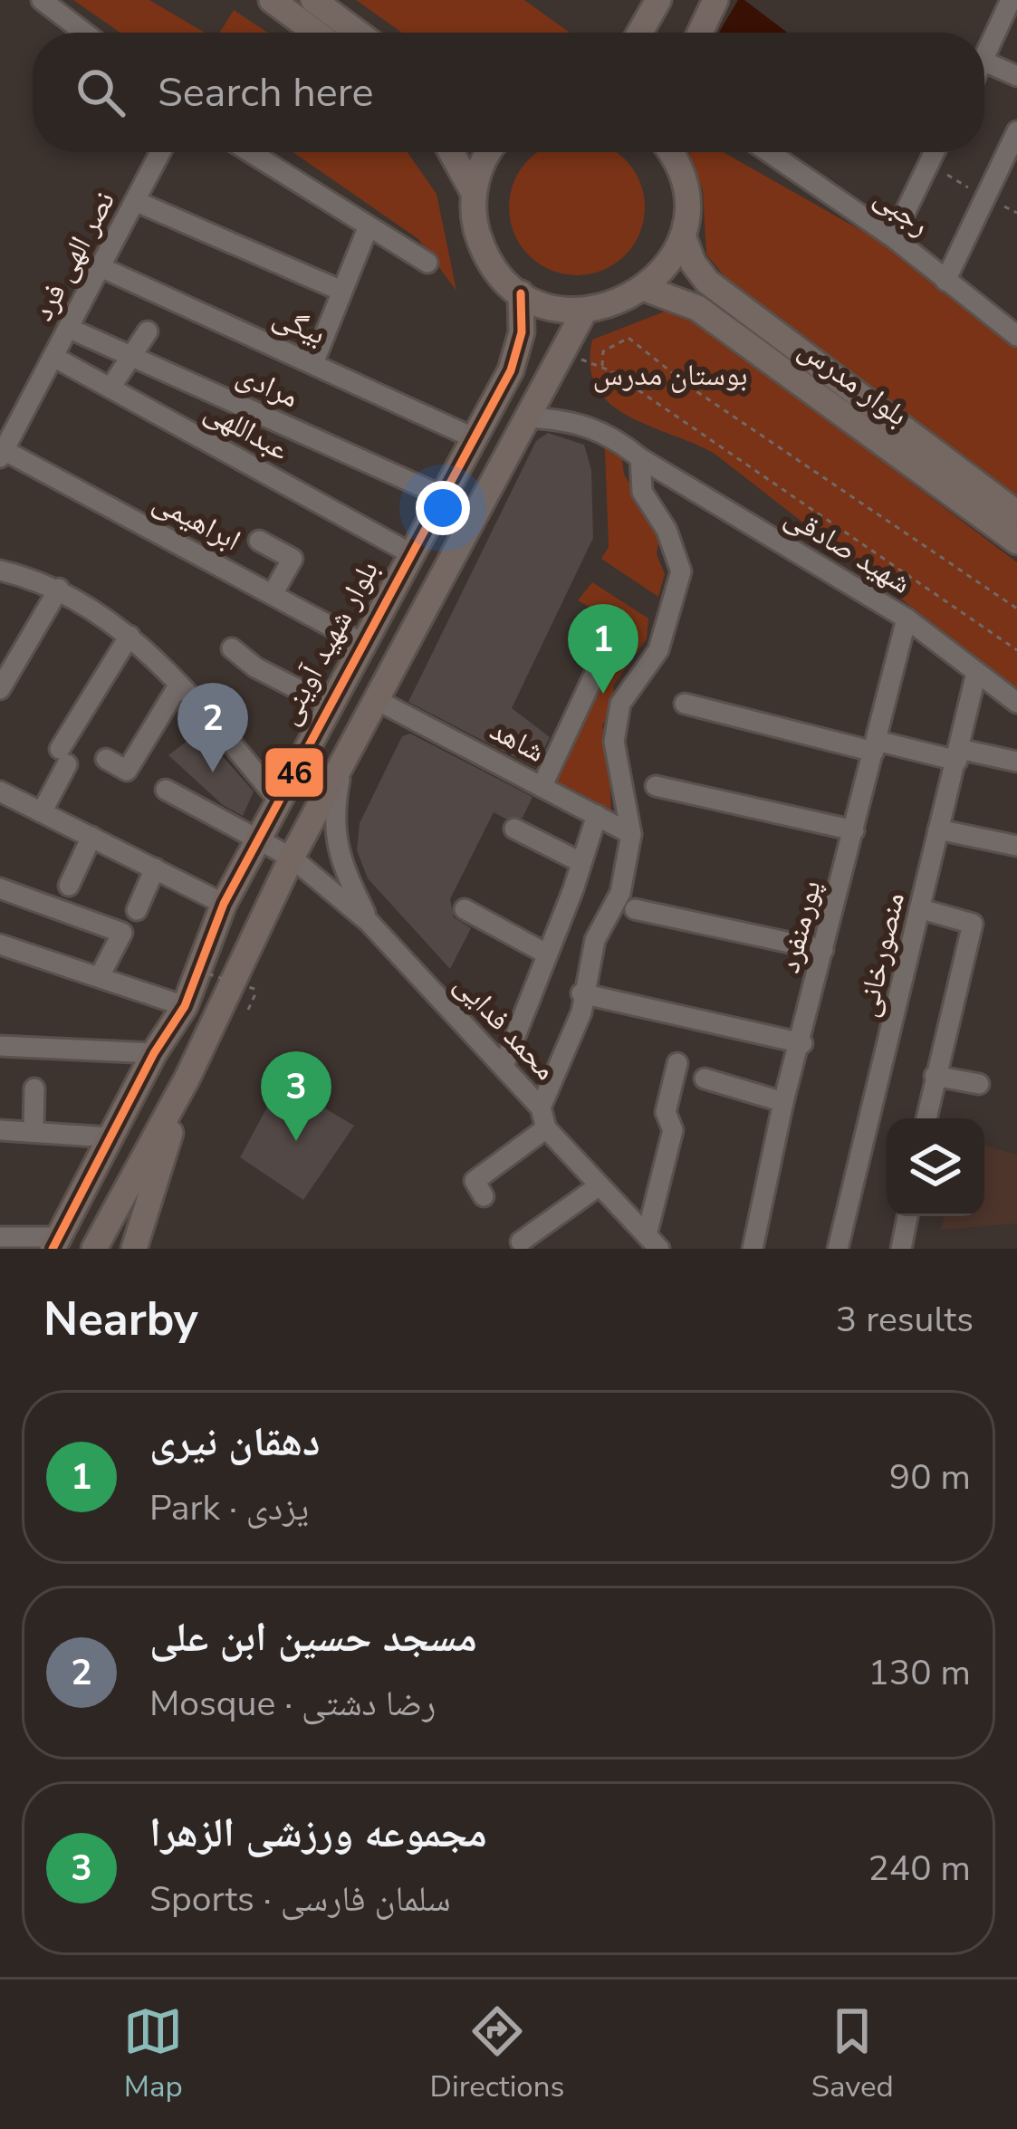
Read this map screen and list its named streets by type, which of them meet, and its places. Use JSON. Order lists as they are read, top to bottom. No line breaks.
{"streets":{"main road":["بلوار مدرس","بلوار شهید آوینی"],"street":["رجبی","نصر الهی فرد","بیگی","مرادی","عبداللهی","ابراهیمی","شهید صادقی","شاهد","پورمنفرد","منصورخانی","محمد فدایی"]},"crossings":[["نصر الهی فرد","بیگی"],["نصر الهی فرد","مرادی"],["نصر الهی فرد","عبداللهی"],["نصر الهی فرد","ابراهیمی"],["بیگی","بلوار شهید آوینی"],["مرادی","بلوار شهید آوینی"],["عبداللهی","بلوار شهید آوینی"],["ابراهیمی","بلوار شهید آوینی"],["شهید صادقی","پورمنفرد"],["شهید صادقی","منصورخانی"],["بلوار شهید آوینی","محمد فدایی"]],"parks":["بوستان مدرس"],"lines":["transit line 46"],"page":{"search":"Search here","pins":["1","2","3"],"heading":["Nearby","3 results"],"list":[{"mark":"1","name":"دهقان نیری","note":"Park · یزدی","value":"90 m"},{"mark":"2","name":"مسجد حسین ابن علی","note":"Mosque · رضا دشتی","value":"130 m"},{"mark":"3","name":"مجموعه ورزشی الزهرا","note":"Sports · سلمان فارسی","value":"240 m"}],"nav":["Map","Directions","Saved"]}}
